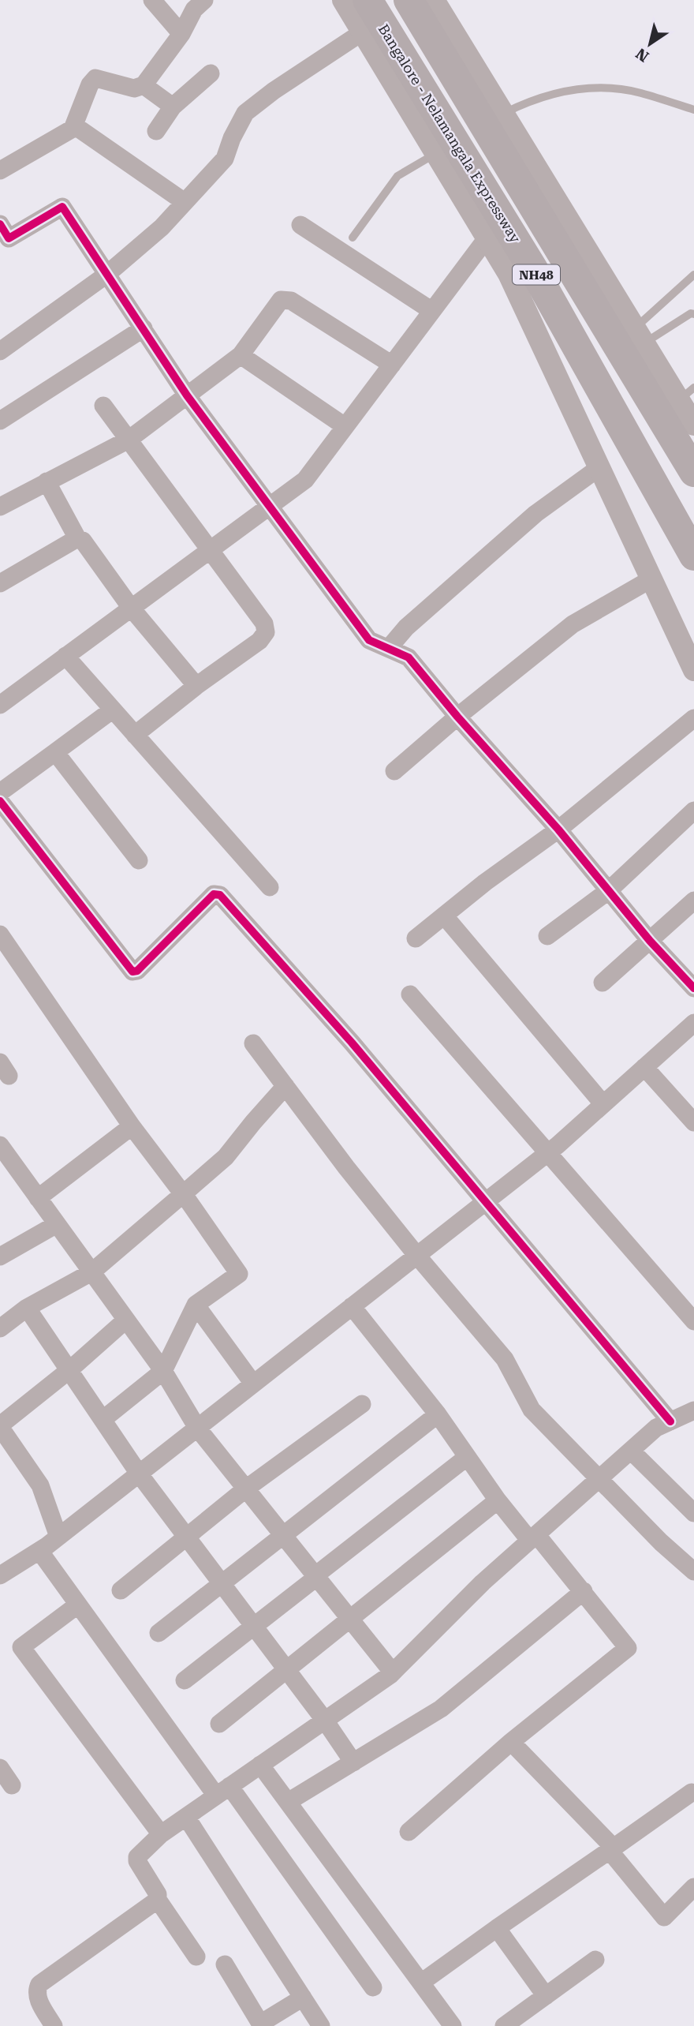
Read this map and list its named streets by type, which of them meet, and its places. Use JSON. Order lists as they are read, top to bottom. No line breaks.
{"streets":{"highway":["Bangalore - Nelamangala Expressway","NH48"]},"north":"bottom left"}
